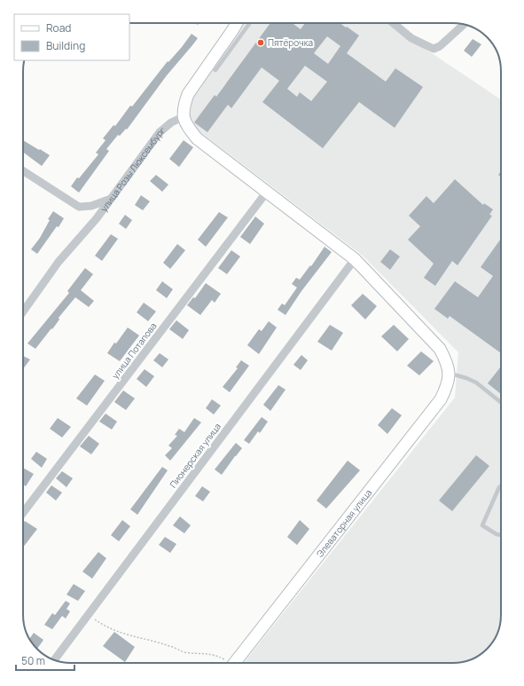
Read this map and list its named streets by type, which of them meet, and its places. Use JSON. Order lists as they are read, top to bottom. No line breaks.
{"streets":{"main road":["Элеваторная улица"],"street":["улица Розы Люксембург","улица Потапова","Пионерская улица"]},"places":["Пятёрочка"],"legend":["Road","Building"],"scale_bar":"50 m"}
